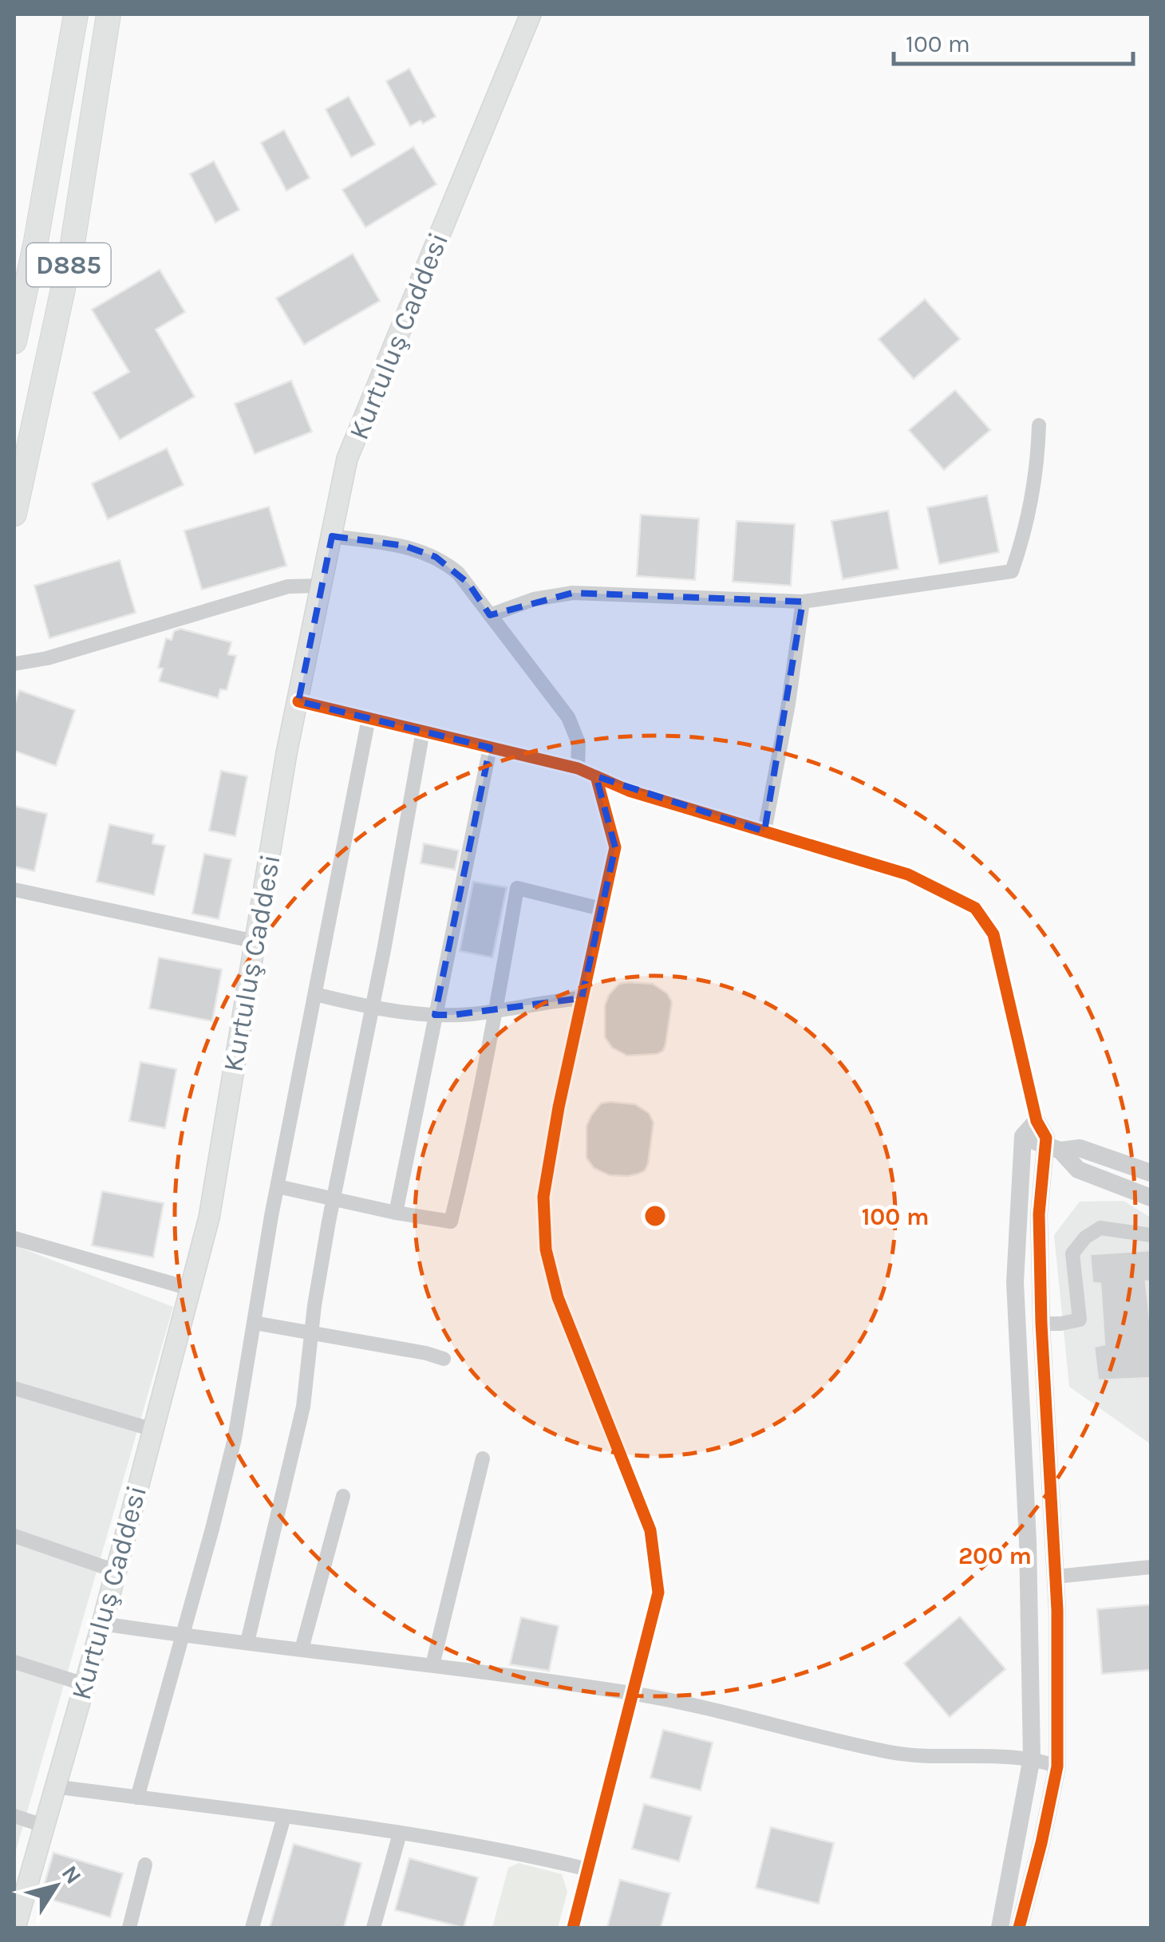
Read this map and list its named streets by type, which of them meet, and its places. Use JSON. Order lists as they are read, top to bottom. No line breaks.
{"streets":{"highway":["D885"],"main road":["Kurtuluş Caddesi"]},"scale_bar":"100 m","north":"top right","rings":["100 m","200 m"]}
